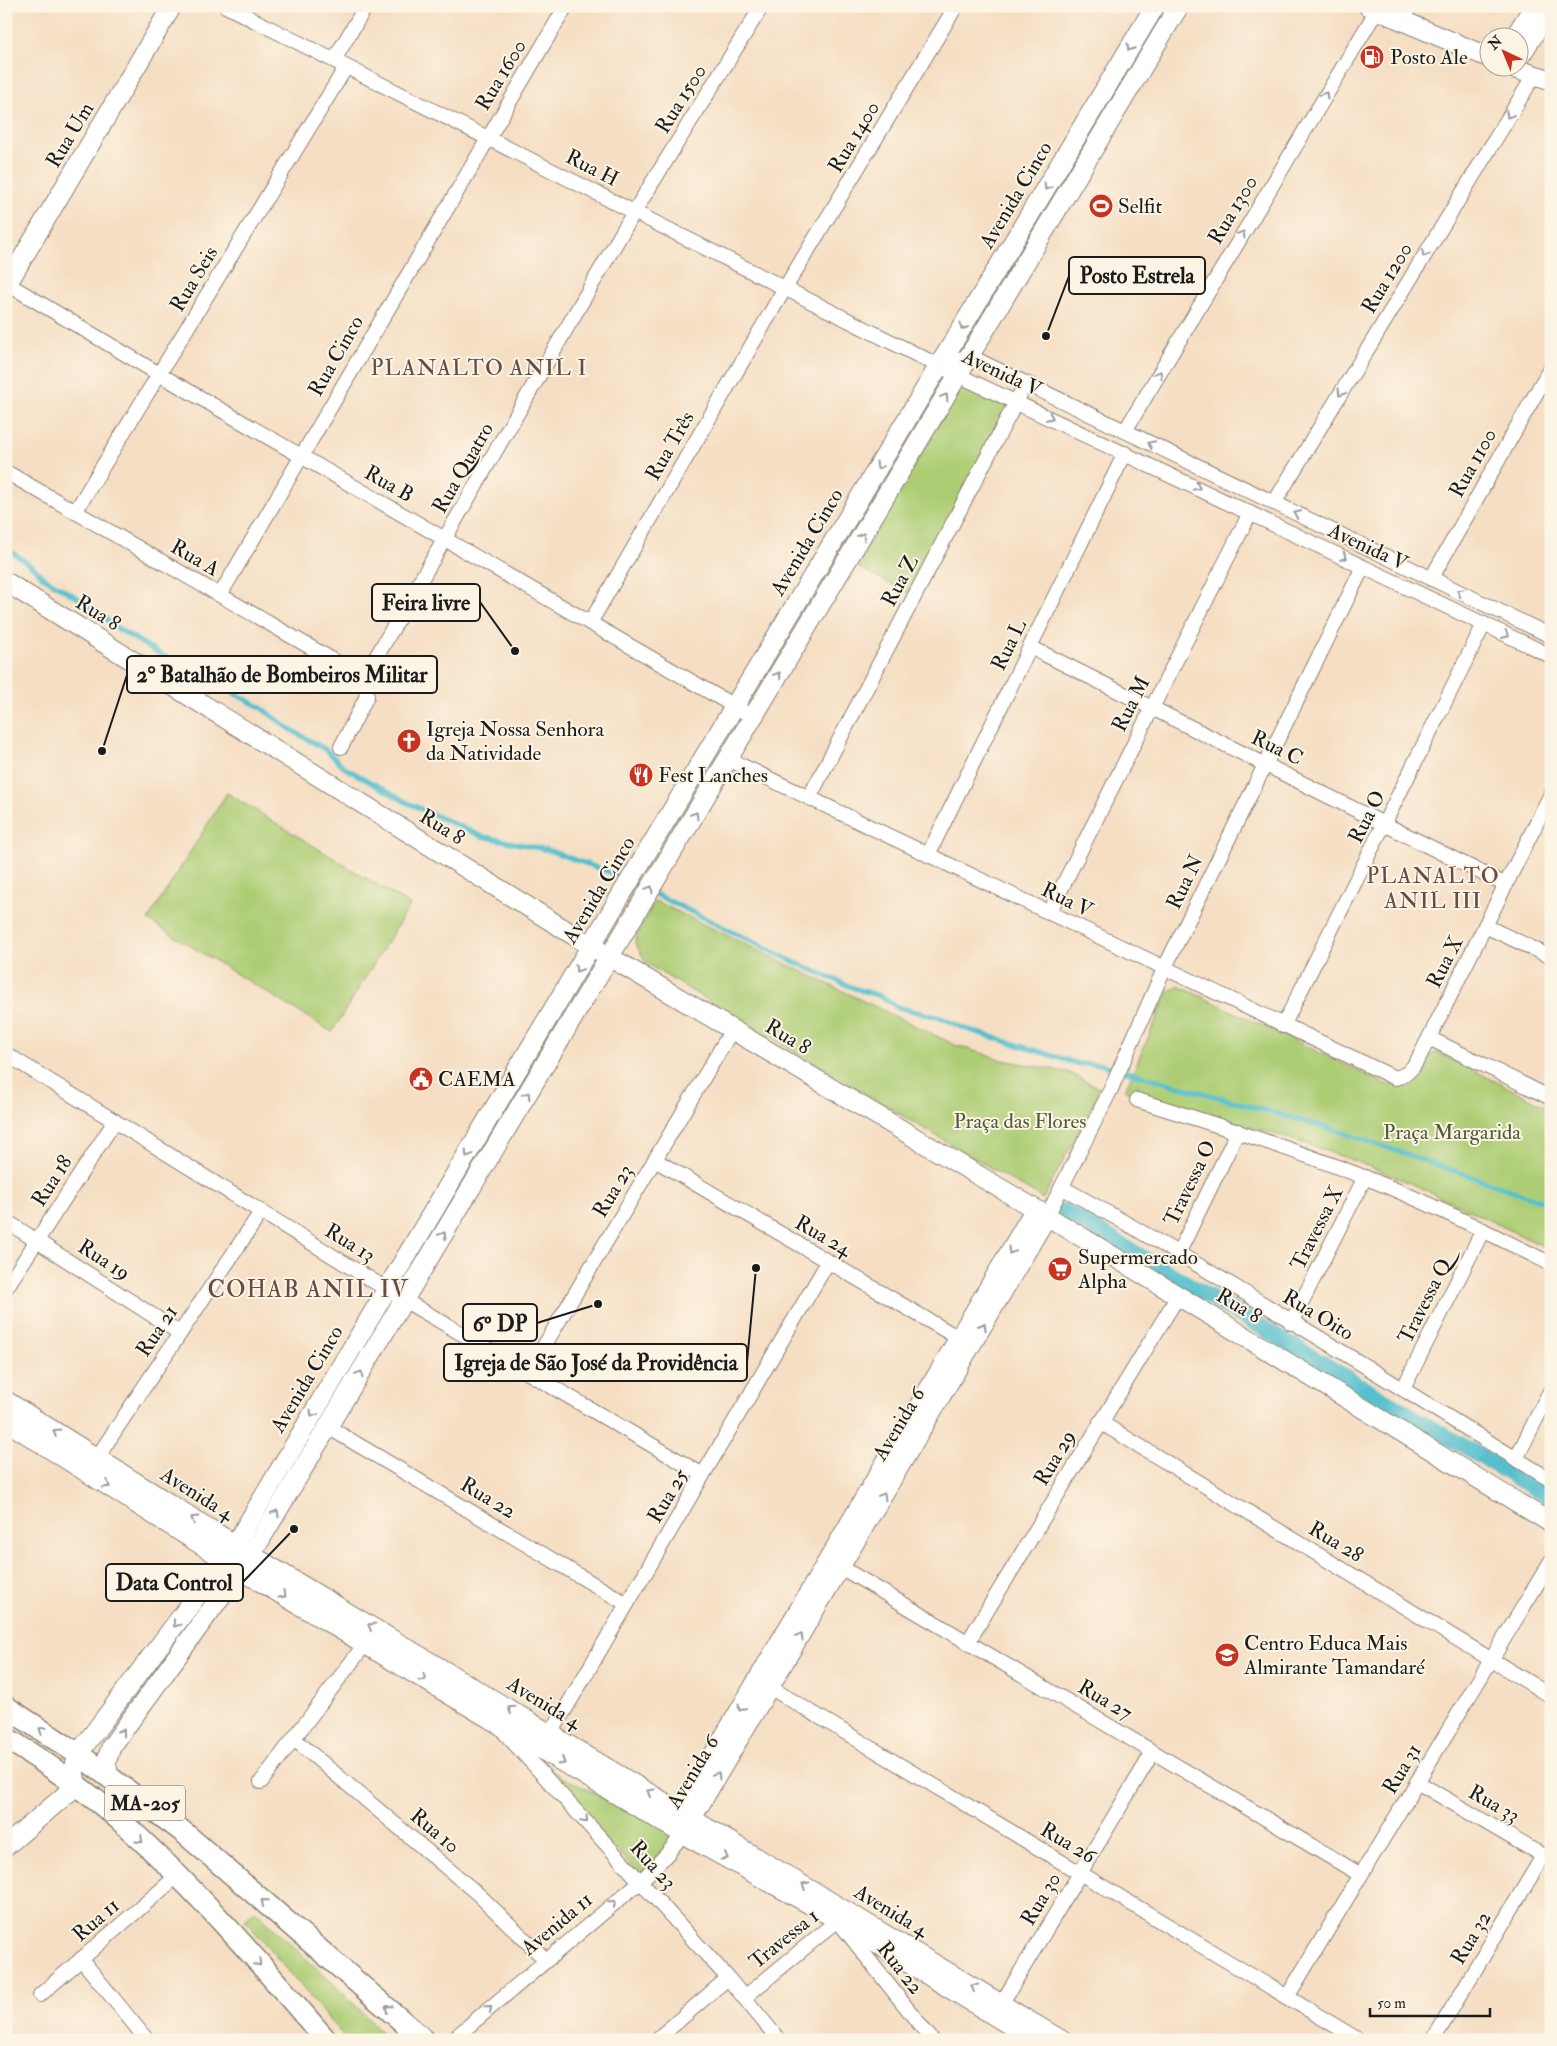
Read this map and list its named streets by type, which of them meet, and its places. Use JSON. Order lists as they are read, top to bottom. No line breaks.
{"streets":{"main road":["Rua Um","Avenida Cinco","Rua 8","Avenida 6","Avenida 4","MA-205"],"street":["Rua 1600","Rua 1500","Rua 1400","Rua H","Rua 1300","Rua 1200","Rua Seis","Rua Cinco","Avenida V","Rua Três","Rua 1100","Rua Quatro","Rua B","Rua A","Rua Z","Rua L","Rua M","Rua C","Rua O","Rua N","Rua V","Rua X","Rua 18","Travessa O","Rua 23","Travessa X","Rua 24","Rua 13","Rua 19","Travessa Q","Rua Oito","Rua 21","Rua 29","Rua 25","Rua 22","Rua 28","Rua 27","Rua 31","Rua 33","Rua 10","Rua 26","Rua 30","Rua 11","Avenida 11","Rua 32","Travessa 1"]},"crossings":[["Rua 1600","Rua H"],["Rua 1600","Rua Cinco"],["Rua 1500","Rua H"],["Rua 1500","Rua Quatro"],["Rua Um","Rua B"],["Rua 1400","Rua H"],["Rua 1400","Rua Três"],["Rua H","Avenida Cinco"],["Rua H","Rua Seis"],["Rua H","Rua Cinco"],["Rua H","Avenida V"],["Rua H","Rua Três"],["Rua H","Rua Quatro"],["Avenida Cinco","Avenida V"],["Avenida Cinco","Rua B"],["Avenida Cinco","Rua 8"],["Avenida Cinco","Rua V"],["Avenida Cinco","Rua 13"],["Avenida Cinco","Avenida 4"],["Avenida Cinco","Rua 22"],["Avenida Cinco","MA-205"],["Rua 1300","Avenida V"],["Rua 1200","Avenida V"],["Rua Seis","Rua B"],["Rua Seis","Rua A"],["Rua Cinco","Rua B"],["Rua Cinco","Rua A"],["Avenida V","Rua 1100"],["Avenida V","Rua Z"],["Avenida V","Rua L"],["Avenida V","Rua M"],["Avenida V","Rua O"],["Avenida V","Rua N"],["Rua Três","Rua B"],["Rua Quatro","Rua B"],["Rua Quatro","Rua A"],["Rua Z","Rua V"],["Rua 8","Rua N"],["Rua 8","Rua 23"],["Rua 8","Avenida 6"],["Rua 8","Rua 29"],["Rua L","Rua C"],["Rua L","Rua V"],["Rua M","Rua C"],["Rua M","Rua V"],["Rua C","Rua O"],["Rua C","Rua N"],["Rua C","Rua X"],["Rua O","Rua V"],["Rua N","Rua V"],["Rua N","Rua Oito"],["Rua N","Avenida 6"],["Rua V","Rua X"],["Rua 18","Rua 13"],["Rua 18","Rua 19"],["Travessa O","Rua Oito"],["Rua 23","Rua 24"],["Rua 23","Rua 13"],["Rua 23","Avenida 4"],["Rua 23","Avenida 11"],["Rua 23","Travessa 1"],["Travessa X","Rua Oito"],["Rua 24","Avenida 6"],["Rua 24","Rua 25"],["Rua 13","Rua 21"],["Rua 13","Rua 25"],["Rua 19","Rua 21"],["Travessa Q","Rua Oito"],["Rua 21","Avenida 4"],["Avenida 6","Avenida 4"],["Avenida 6","Rua 27"],["Avenida 6","Rua 26"],["Avenida 6","Avenida 11"],["Rua 29","Rua 28"],["Rua 29","Rua 27"],["Avenida 4","Rua 25"],["Avenida 4","Rua 22"],["Avenida 4","Rua 30"],["Avenida 4","Avenida 11"],["Avenida 4","Travessa 1"],["Rua 25","Rua 22"],["Rua 22","Travessa 1"],["Rua 28","Rua 31"],["Rua 27","Rua 31"],["Rua 27","Rua 30"],["Rua 31","Rua 33"],["Rua 31","Rua 26"],["Rua 33","Rua 32"],["Rua 10","Avenida 11"],["Rua 26","Rua 30"]],"one_way":["Rua 1300","Rua 1200","Avenida 11"],"districts":["PLANALTO ANIL I","PLANALTO ANIL III","COHAB ANIL IV"],"parks":["Praça das Flores","Praça Margarida"],"places":{"fuel station":["Posto Ale"],"sports":["Selfit"],"other":["Posto Estrela","Feira livre","2° Batalhão de Bombeiros Militar","Igreja de São José da Providência","6º DP","Data Control"],"church":["Igreja Nossa Senhora da Natividade"],"restaurant":["Fest Lanches"],"public building":["CAEMA"],"supermarket":["Supermercado Alpha"],"school or university":["Centro Educa Mais Almirante Tamandaré"]},"scale_bar":"50 m","north":"top left"}
